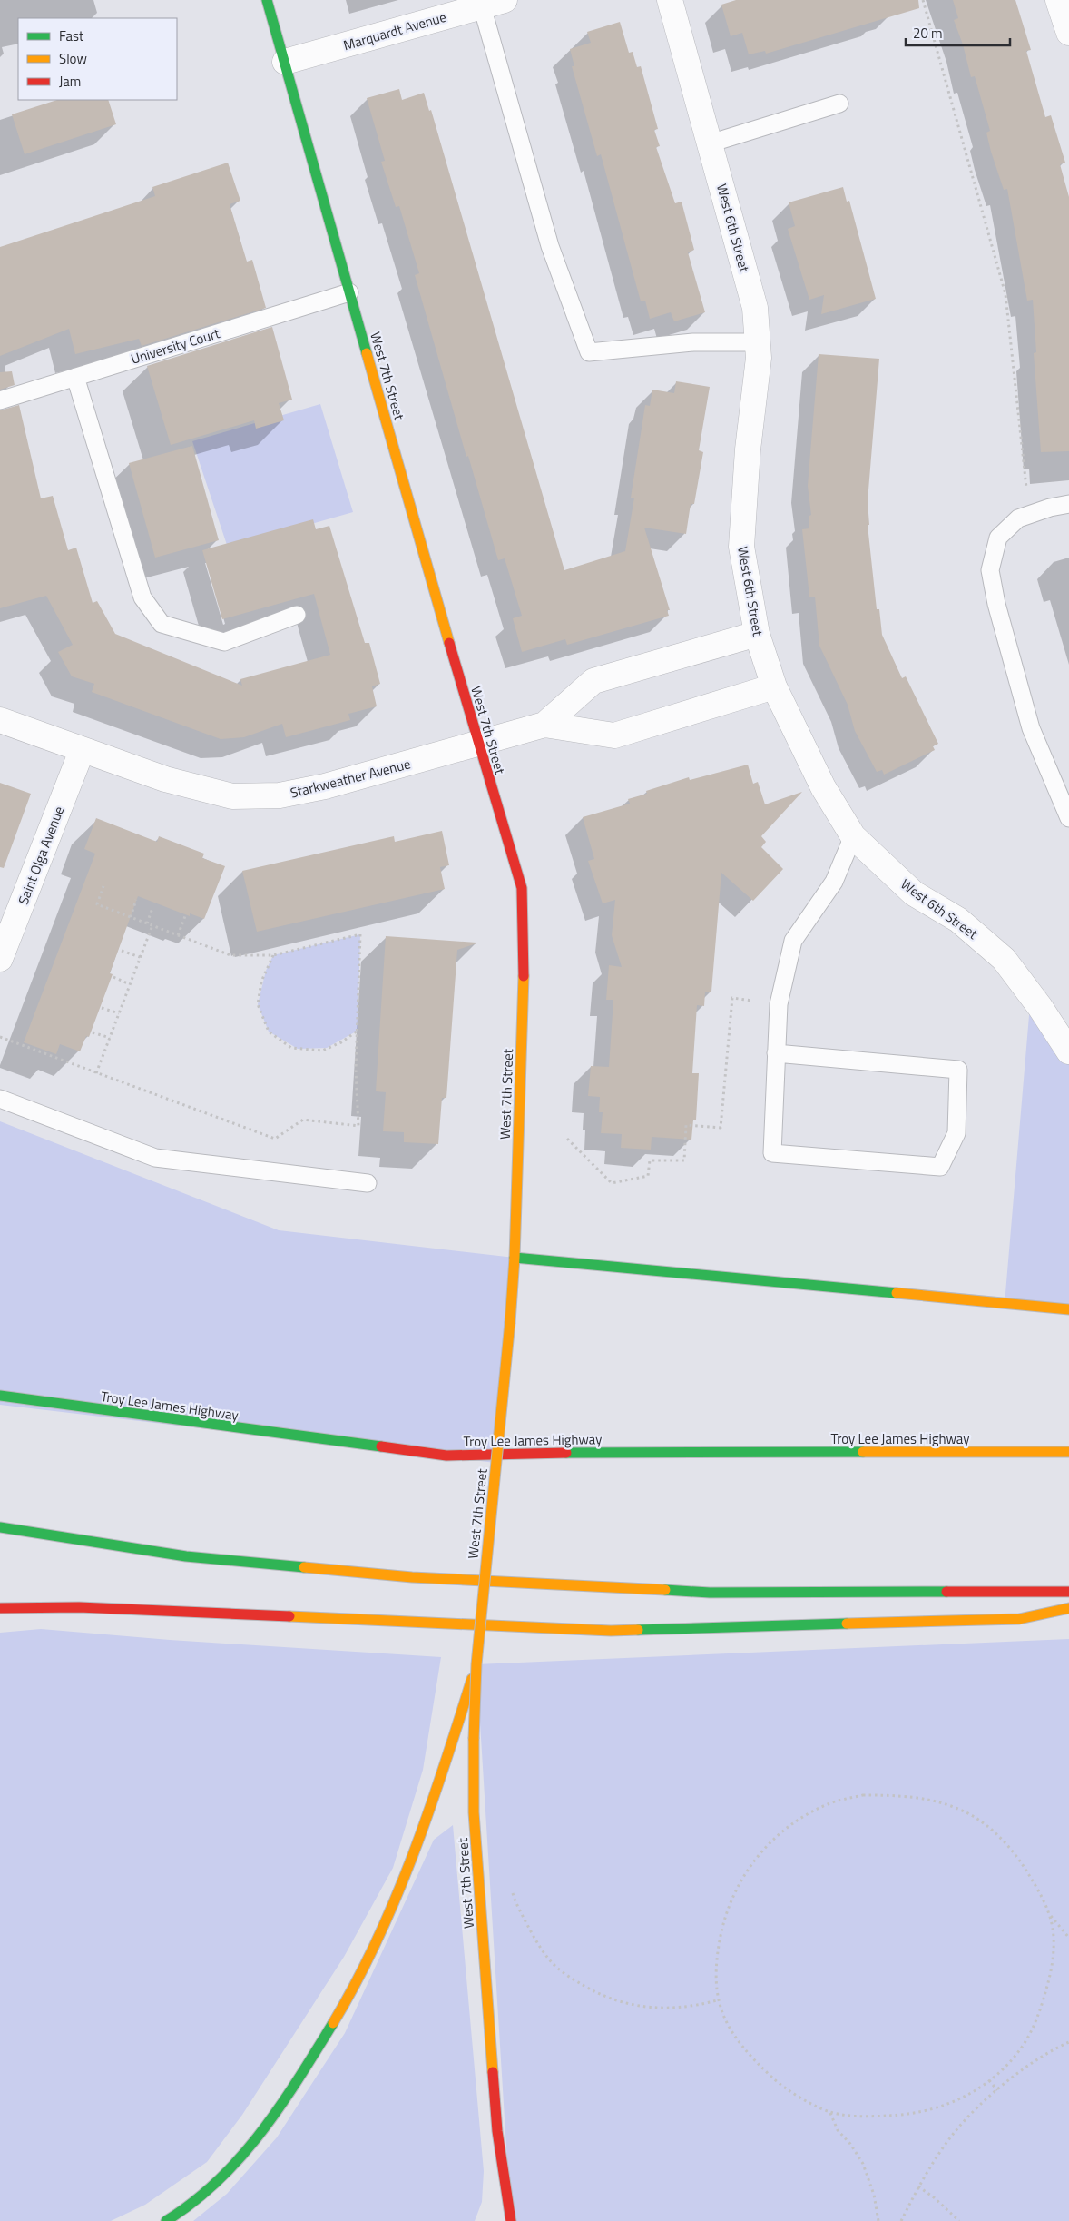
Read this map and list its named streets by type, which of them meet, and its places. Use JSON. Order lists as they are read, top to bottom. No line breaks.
{"streets":{"main road":["West 7th Street","Troy Lee James Highway"],"street":["Marquardt Avenue","West 6th Street","Starkweather Avenue","Saint Olga Avenue"],"lane":["University Court"]},"crossings":[["Marquardt Avenue","West 7th Street"],["West 6th Street","Starkweather Avenue"],["University Court","West 7th Street"],["West 7th Street","Starkweather Avenue"],["Starkweather Avenue","Saint Olga Avenue"]],"legend":["Fast","Slow","Jam"],"scale_bar":"20 m"}
